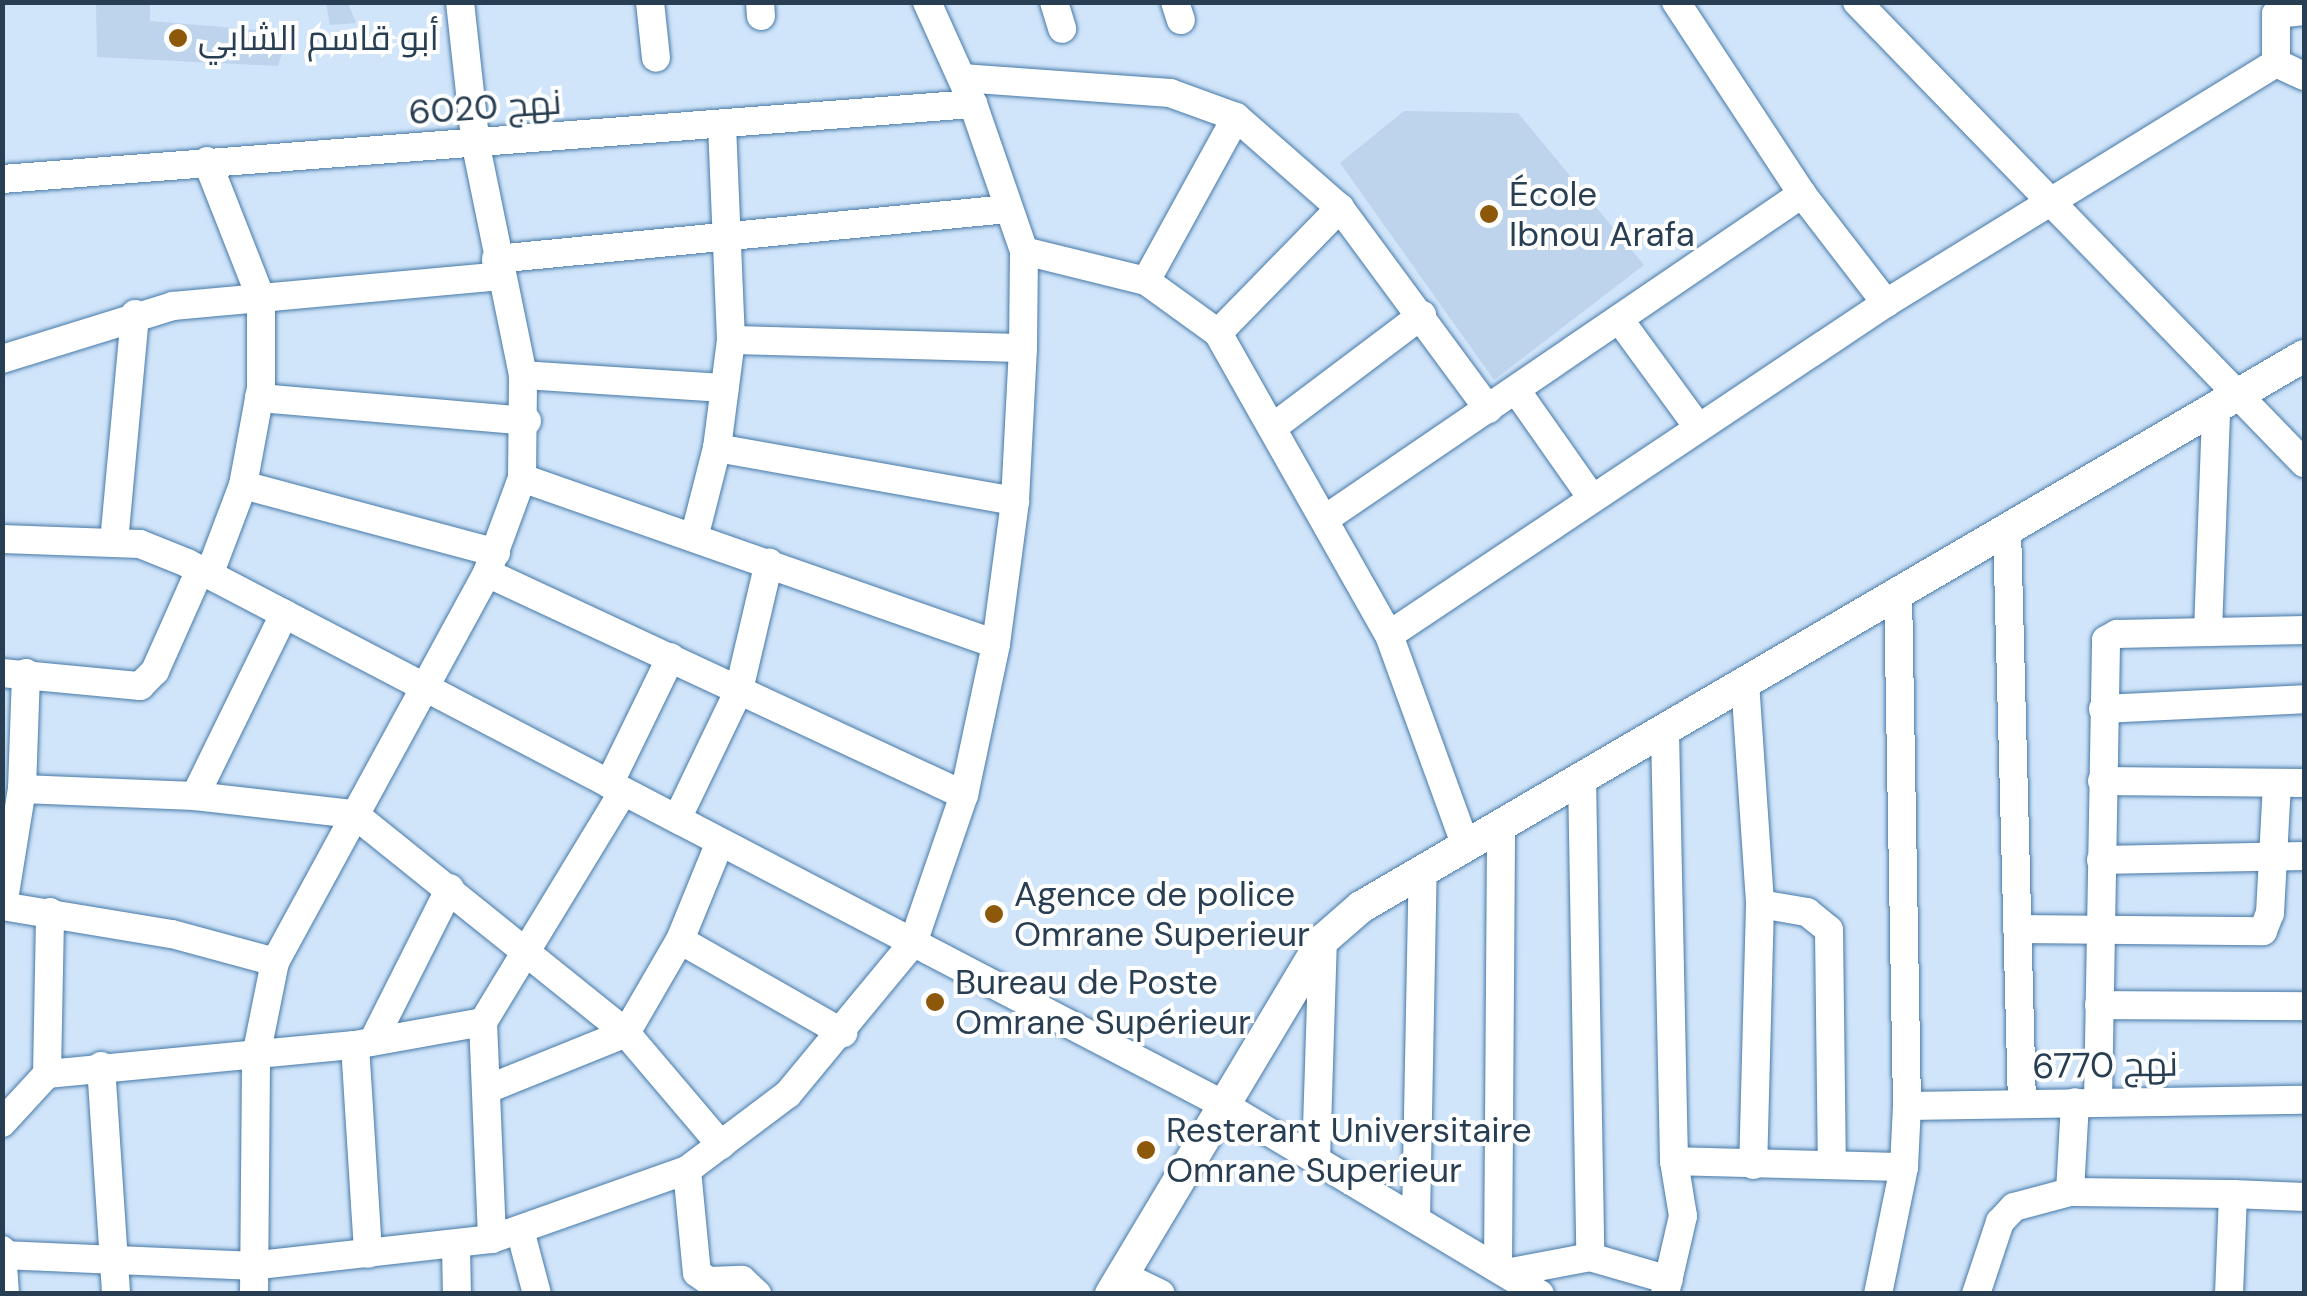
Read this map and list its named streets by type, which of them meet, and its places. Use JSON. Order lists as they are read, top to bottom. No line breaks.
{"streets":{"street":["نهج 6020","نهج 6770"]},"places":["أبو قاسم الشابي","École Ibnou Arafa","Agence de police Omrane Superieur","Bureau de Poste Omrane Supérieur","Resterant Universitaire Omrane Superieur"]}
